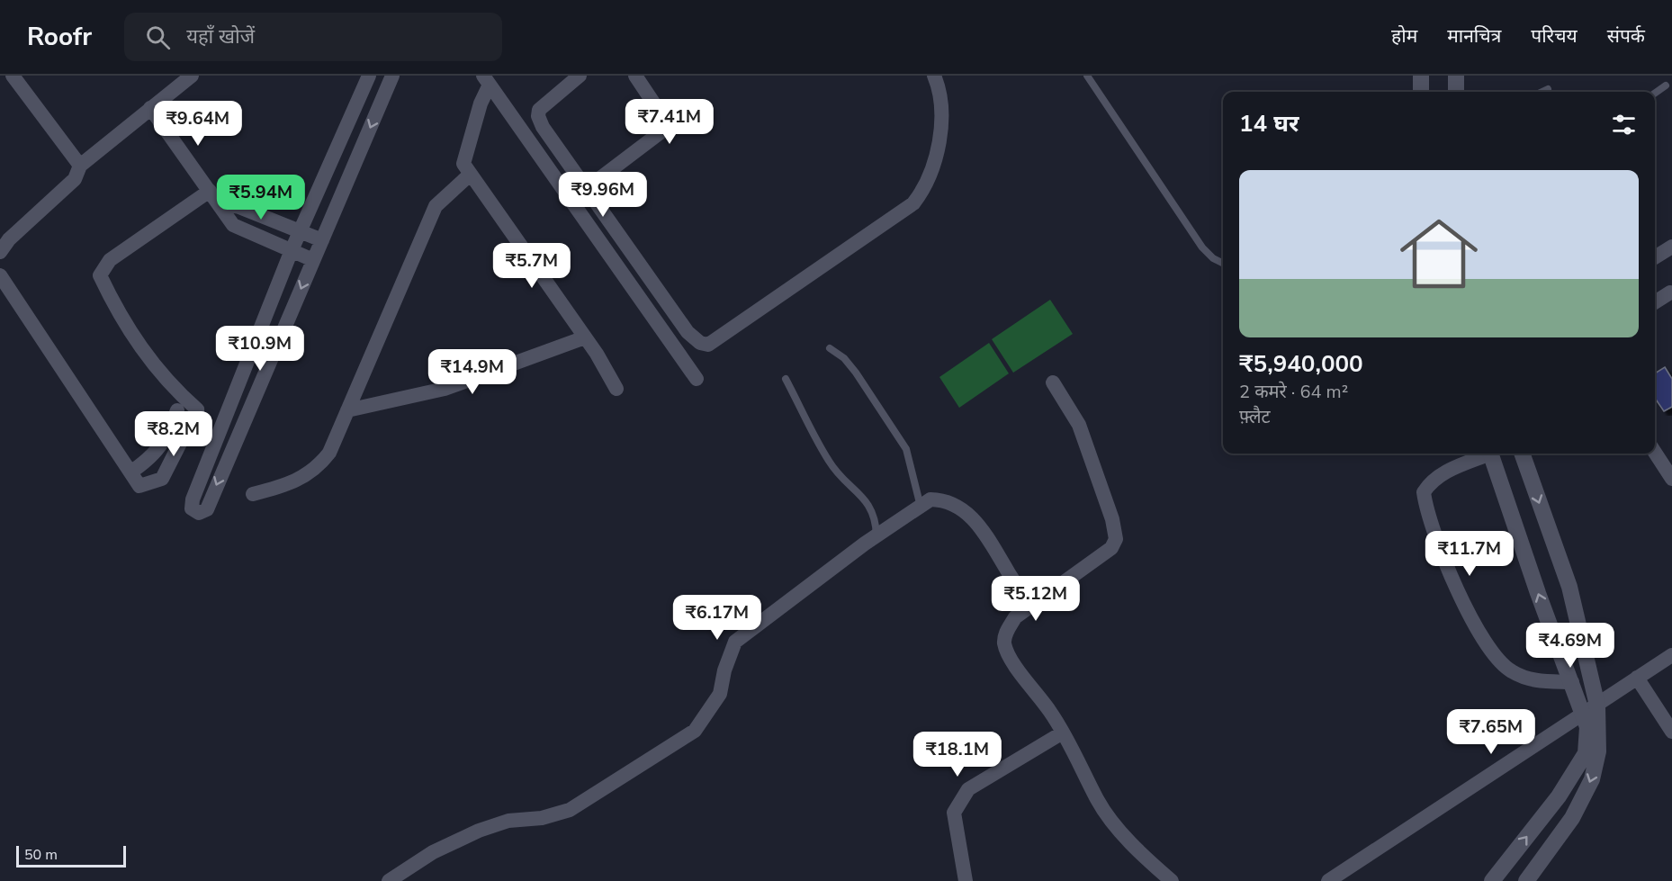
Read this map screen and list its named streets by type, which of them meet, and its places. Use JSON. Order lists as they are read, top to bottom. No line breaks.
{"scale_bar":"50 m","page":{"header":"Roofr","search":"यहाँ खोजें","nav":["होम","मानचित्र","परिचय","संपर्क"],"heading":"14 घर","price":["₹7.41M","₹9.64M","₹9.96M","₹5.94M","₹5.7M","₹10.9M","₹14.9M","₹8.2M","₹11.7M","₹5.12M","₹6.17M","₹4.69M","₹7.65M","₹18.1M"],"list":[{"name":"₹5,940,000","note":"2 कमरे · 64 m² · फ़्लैट"}],"scale":"50 m"}}
